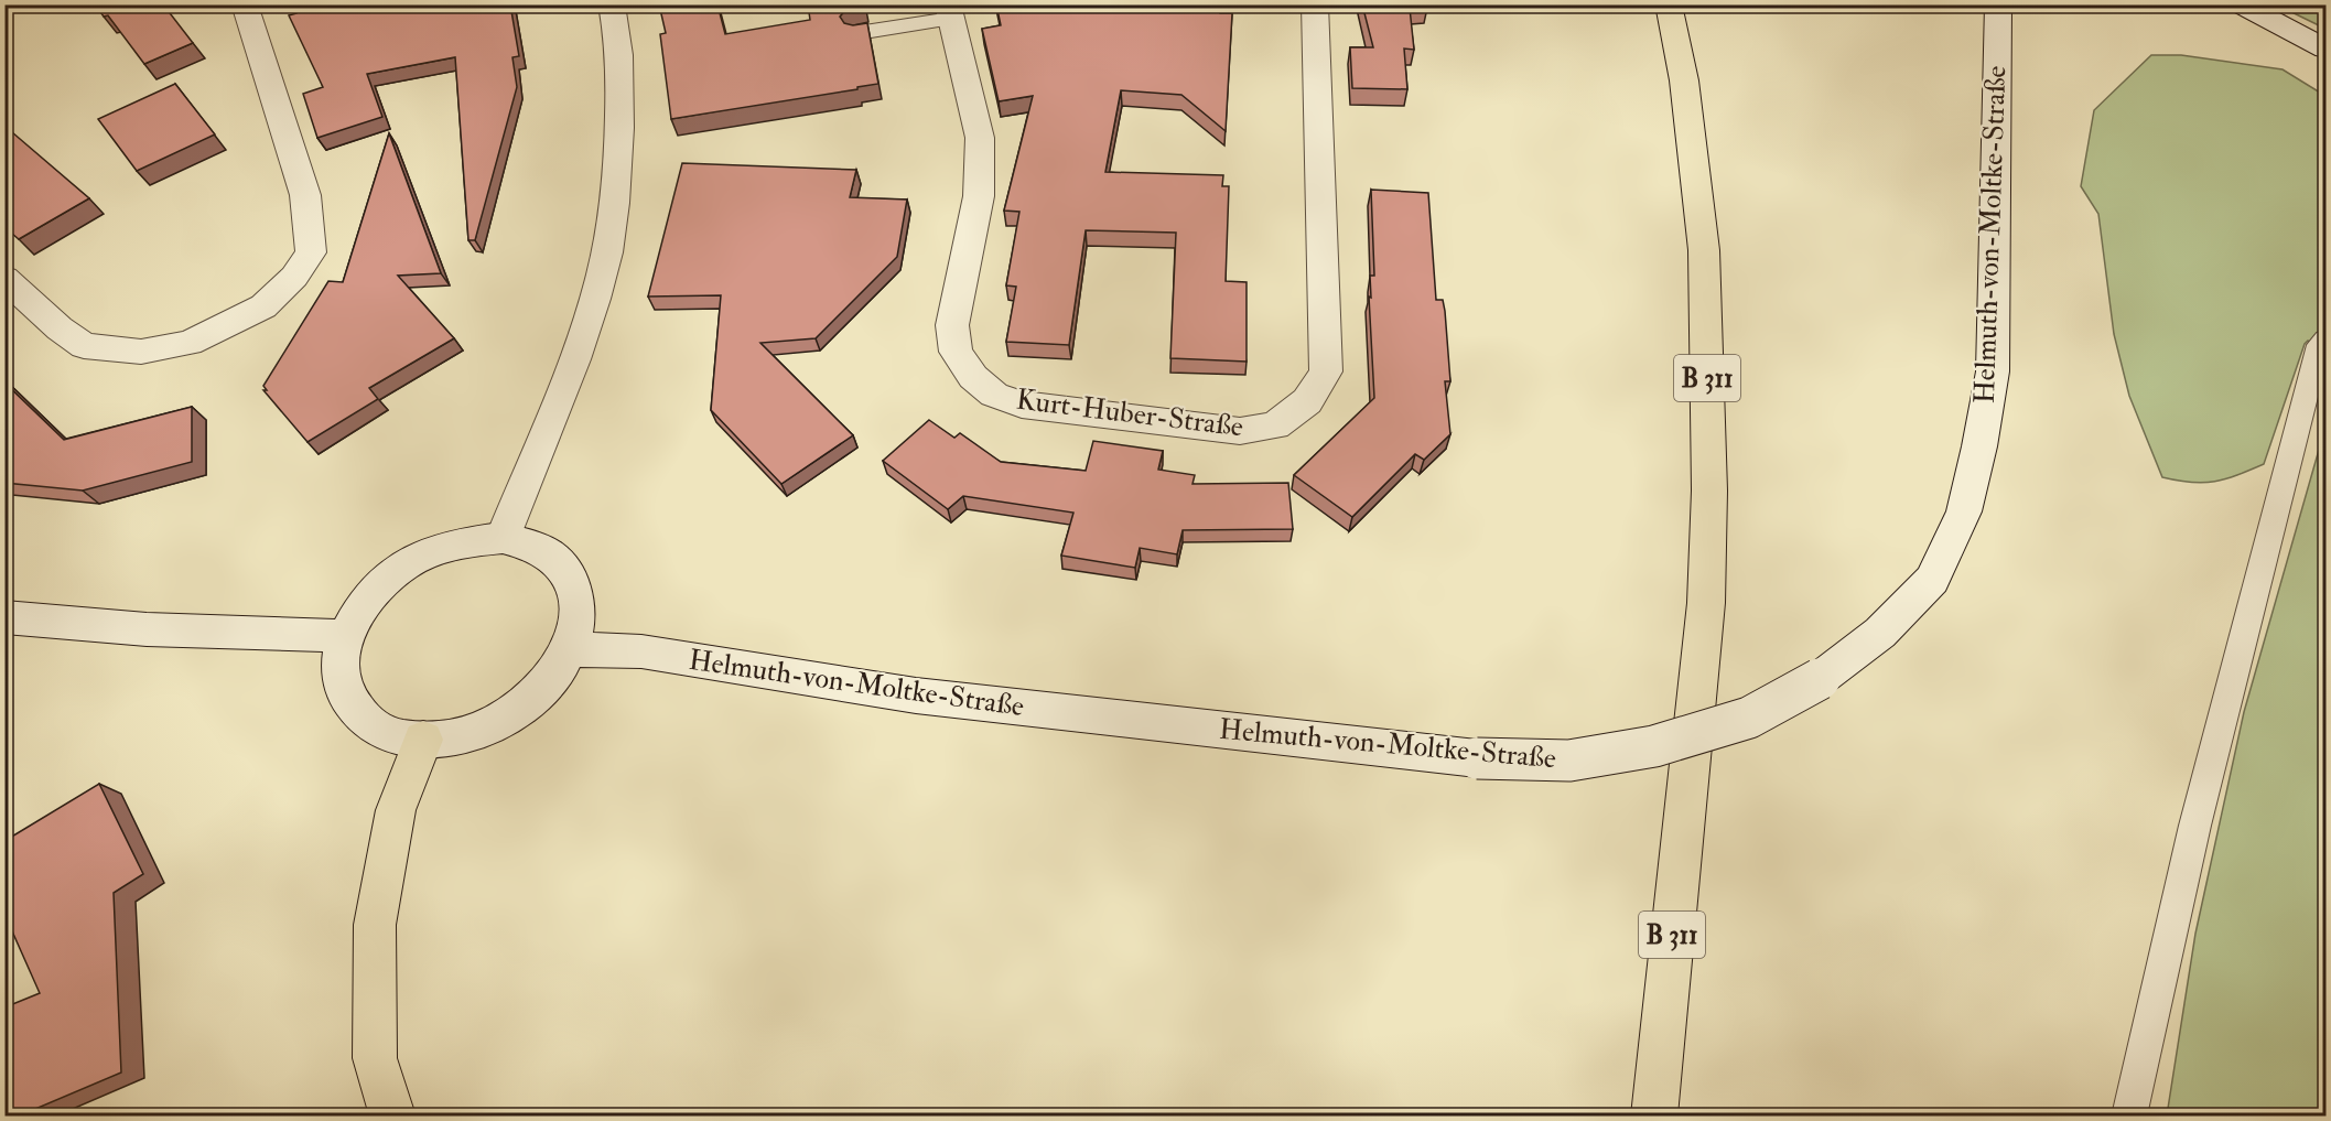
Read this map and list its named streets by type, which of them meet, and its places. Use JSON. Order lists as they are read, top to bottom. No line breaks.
{"streets":{"main road":["B 311"],"street":["Helmuth-von-Moltke-Straße","Kurt-Huber-Straße"]}}
